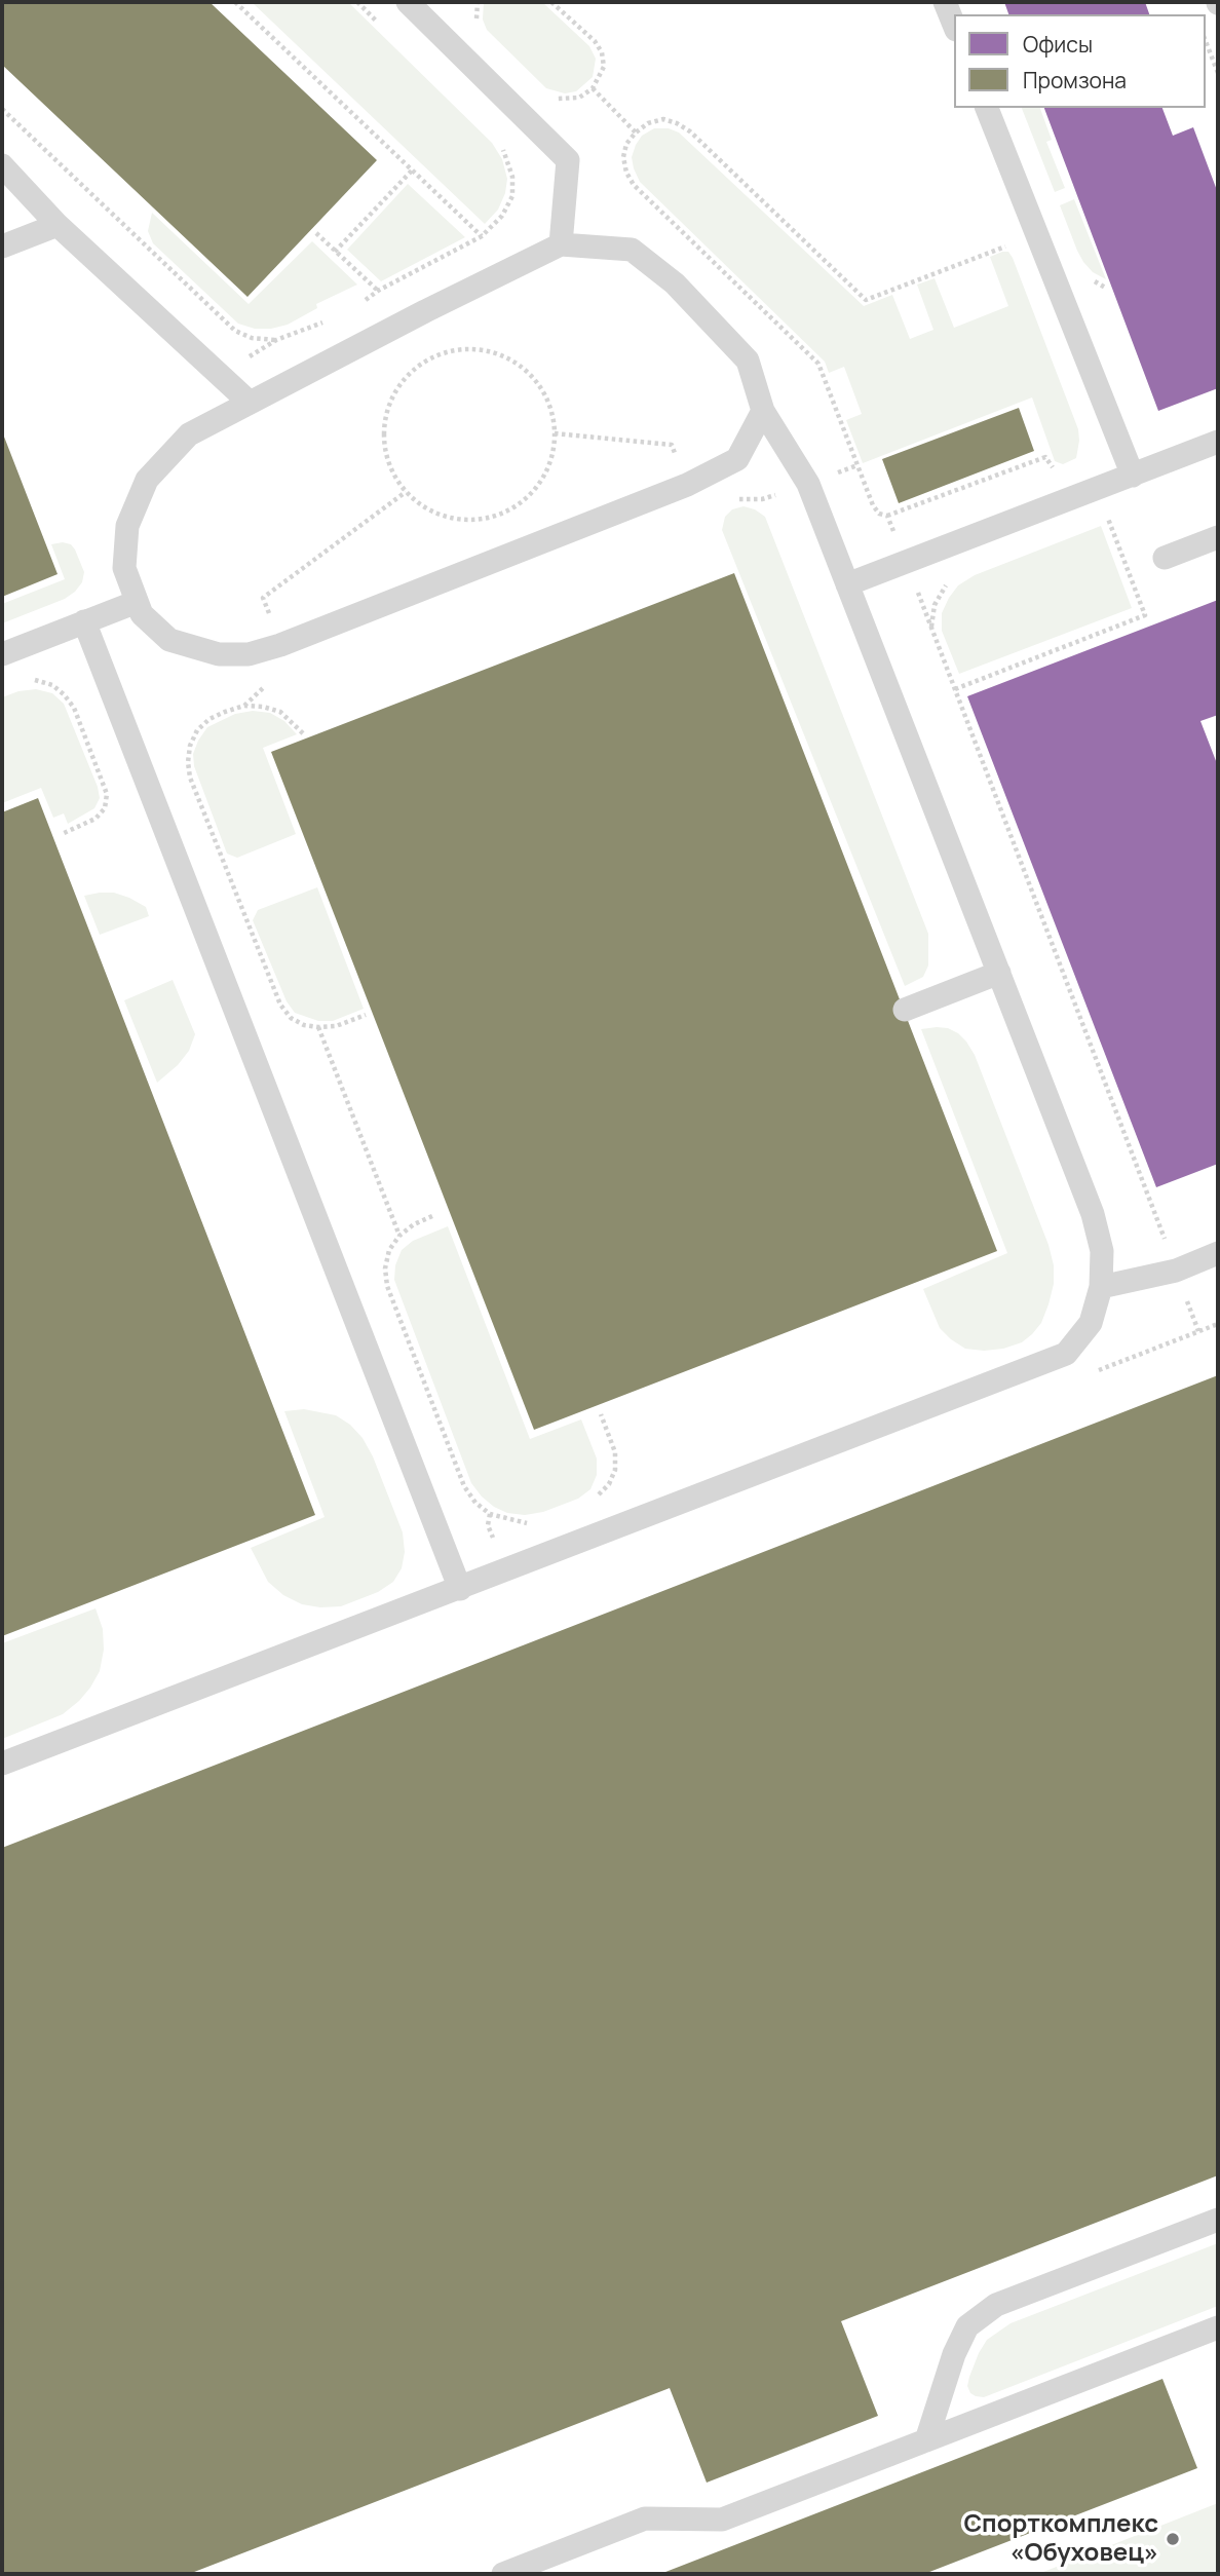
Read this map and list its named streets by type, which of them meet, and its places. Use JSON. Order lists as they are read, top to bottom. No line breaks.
{"places":["Спорткомплекс «Обуховец»"],"legend":["Офисы","Промзона"]}
